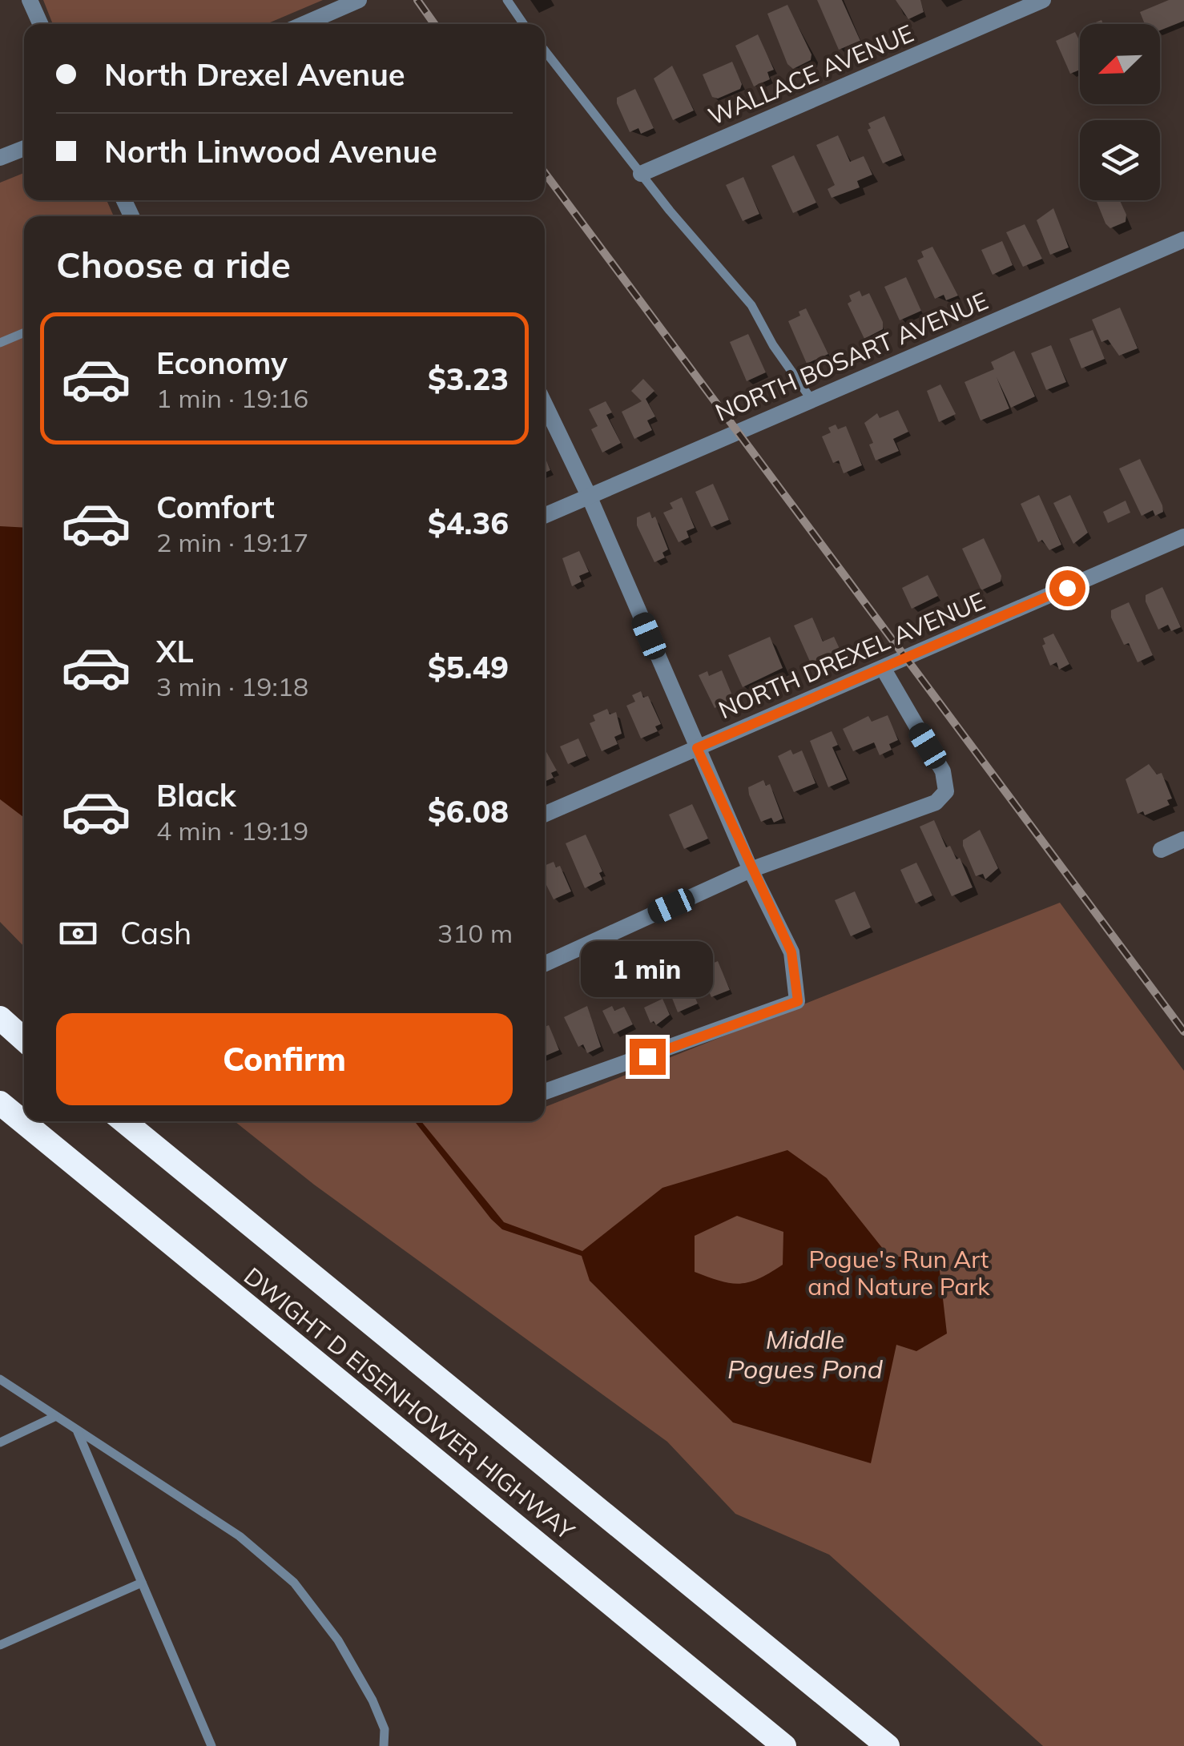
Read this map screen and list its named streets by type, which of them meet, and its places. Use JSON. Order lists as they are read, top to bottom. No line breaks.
{"streets":{"highway":["DWIGHT D EISENHOWER HIGHWAY"],"street":["WALLACE AVENUE","NORTH BOSART AVENUE","NORTH DREXEL AVENUE"]},"water":["Middle Pogues Pond"],"parks":["Pogue's Run Art and Nature Park"],"north":"bottom left","page":{"banner":["North Drexel Avenue","North Linwood Avenue"],"heading":"Choose a ride","list":[{"name":"Economy","note":"1 min · 19:16","value":"$3.23"},{"name":"Comfort","note":"2 min · 19:17","value":"$4.36"},{"name":"XL","note":"3 min · 19:18","value":"$5.49"},{"name":"Black","note":"4 min · 19:19","value":"$6.08"}],"pay":["Cash","310 m"],"bubble":"1 min","buttons":"Confirm"}}
